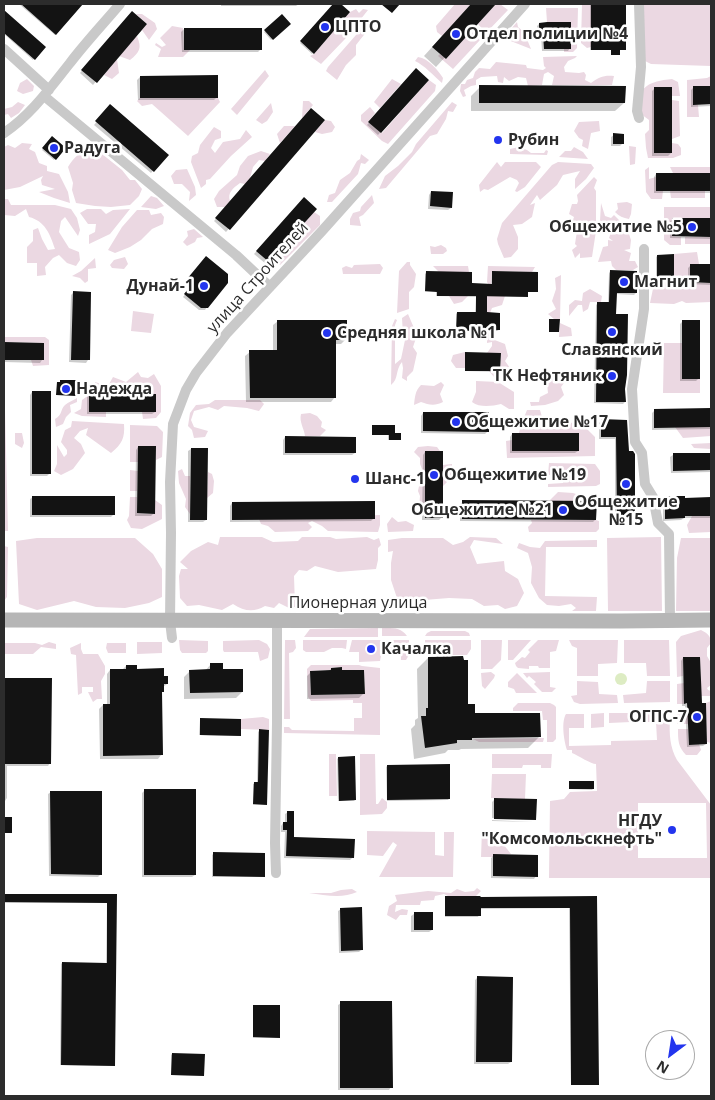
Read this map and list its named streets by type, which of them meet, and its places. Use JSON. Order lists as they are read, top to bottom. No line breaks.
{"streets":{"main road":["Пионерная улица"],"street":["улица Строителей"]},"crossings":[["улица Строителей","Пионерная улица"]],"places":["ЦПТО","Отдел полиции №4","Рубин","Радуга","Общежитие №5","Магнит","Дунай-1","Славянский","Средняя школа №1","ТК Нефтяник","Надежда","Общежитие №17","Общежитие №19","Шанс-1","Общежитие №15","Общежитие №21","Качалка","ОГПС-7","НГДУ \"Комсомольскнефть\""],"north":"bottom left"}
